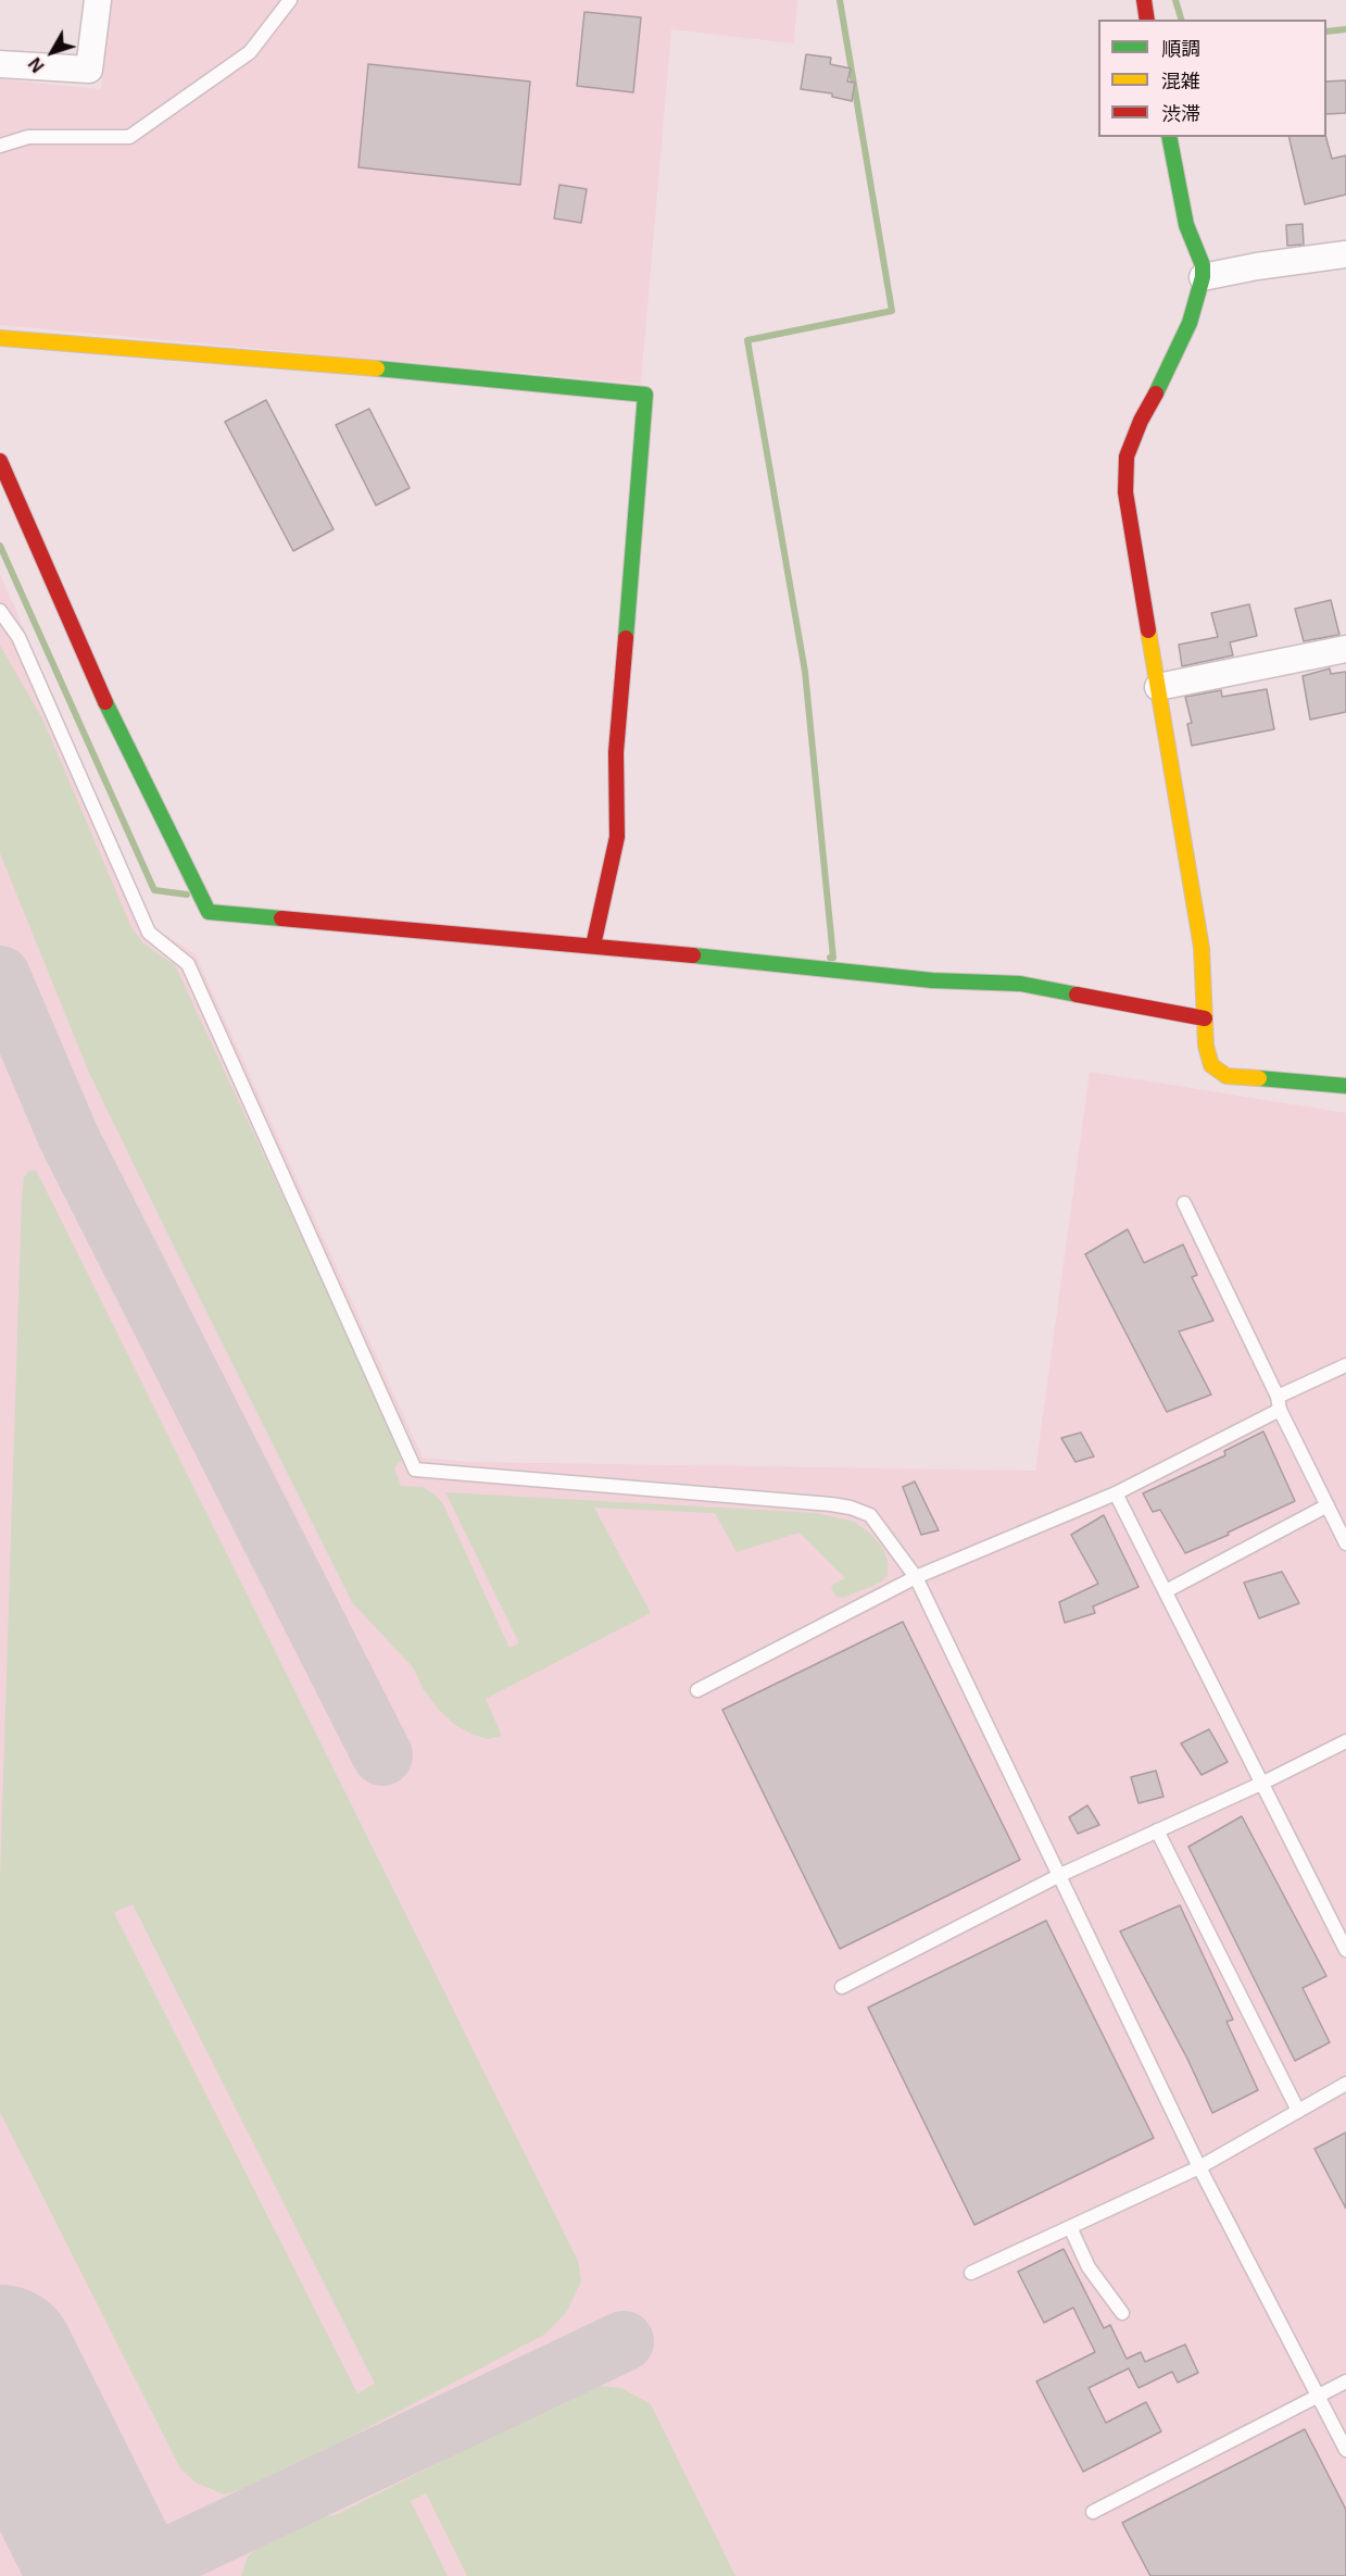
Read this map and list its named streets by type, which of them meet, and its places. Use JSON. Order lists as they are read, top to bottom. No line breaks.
{"legend":["順調","混雑","渋滞"],"north":"bottom left"}
